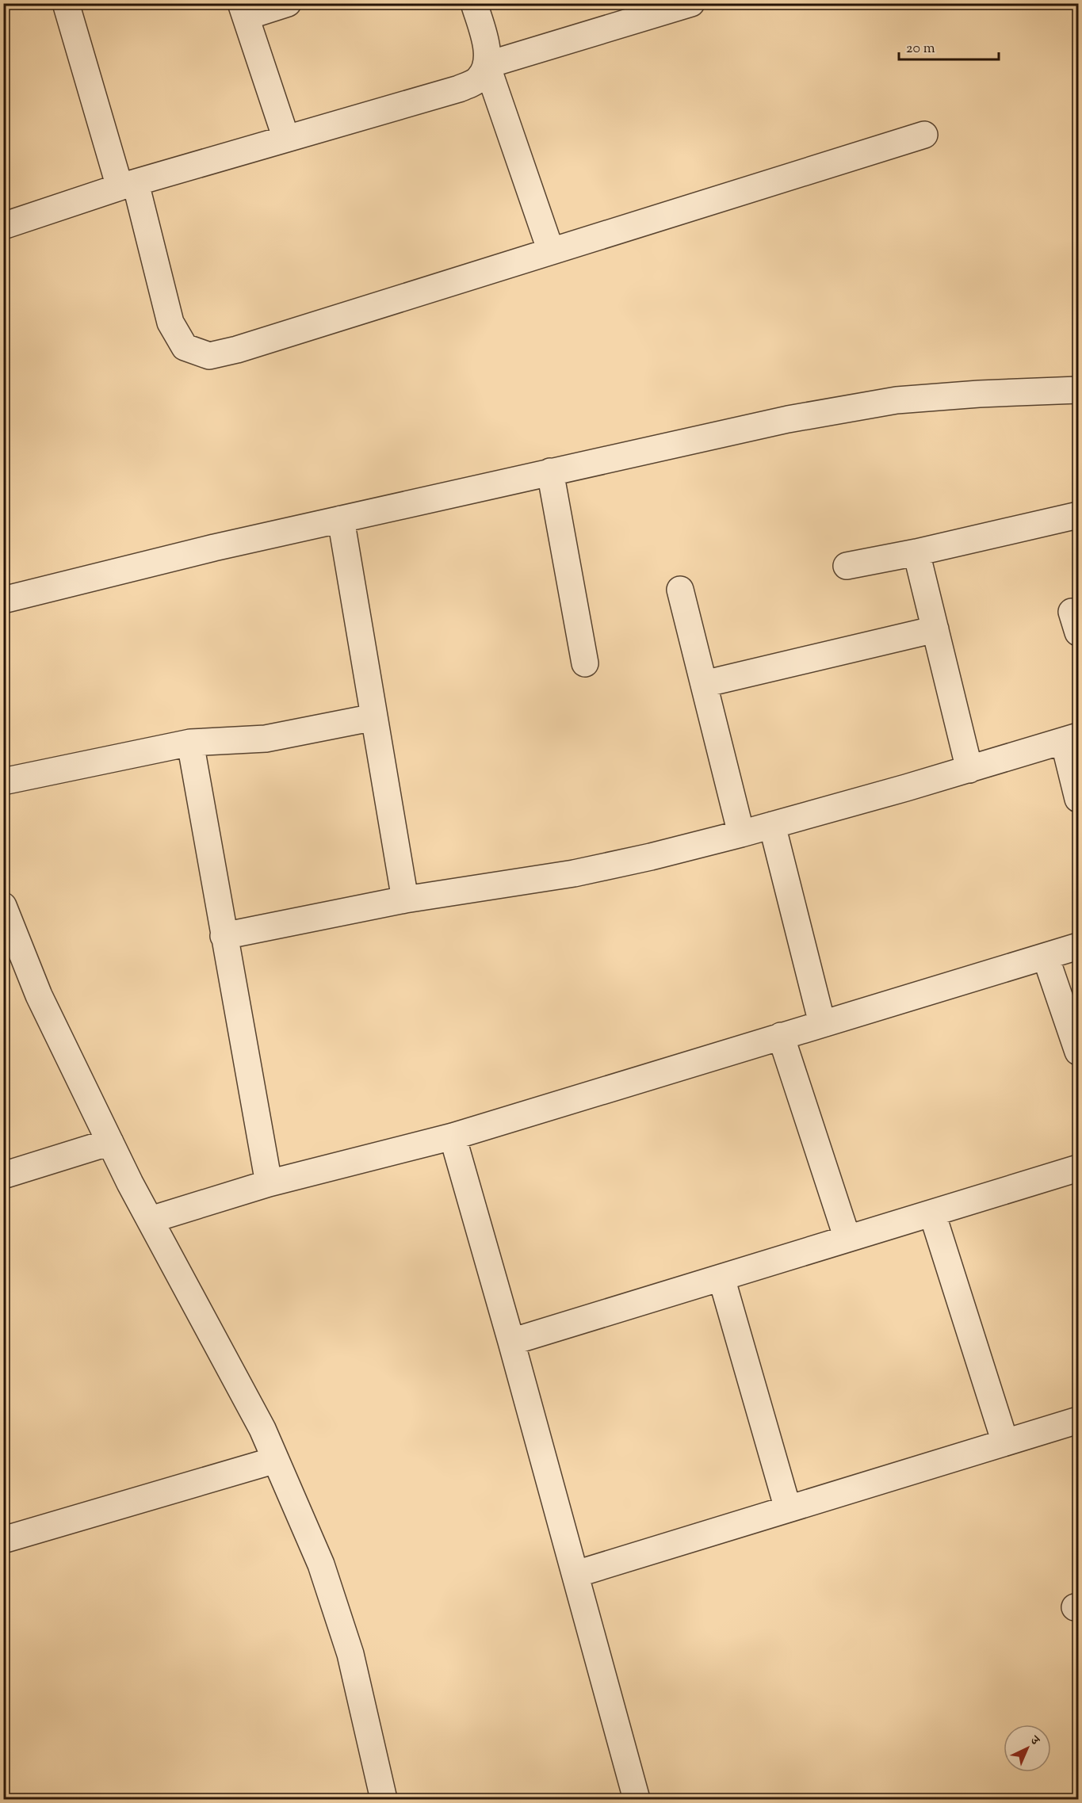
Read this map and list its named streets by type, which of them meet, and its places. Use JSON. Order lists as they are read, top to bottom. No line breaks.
{"scale_bar":"20 m","north":"top right"}
